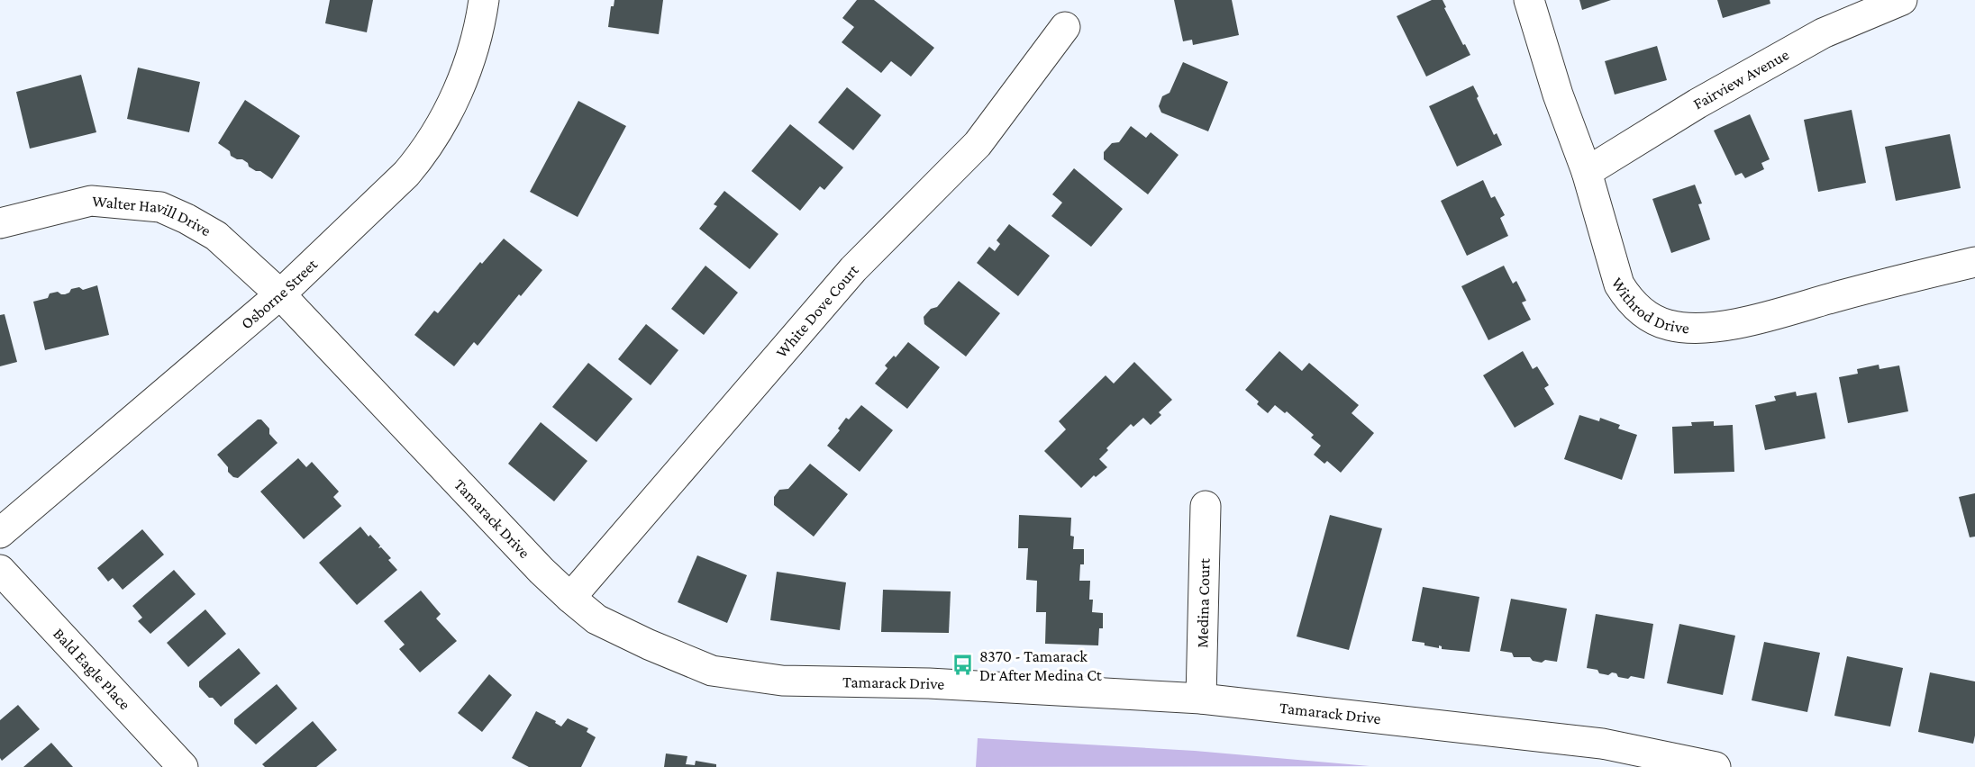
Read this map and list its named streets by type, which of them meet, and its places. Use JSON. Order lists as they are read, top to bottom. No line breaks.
{"streets":{"street":["Fairview Avenue","Walter Havill Drive","Osborne Street","Withrod Drive","White Dove Court","Tamarack Drive","Medina Court","Bald Eagle Place"]},"crossings":[["Fairview Avenue","Withrod Drive"],["Walter Havill Drive","Osborne Street"],["Walter Havill Drive","Tamarack Drive"],["Osborne Street","Tamarack Drive"],["White Dove Court","Tamarack Drive"],["Tamarack Drive","Medina Court"]],"places":{"bus stop":["8370 - Tamarack Dr After Medina Ct"]}}
